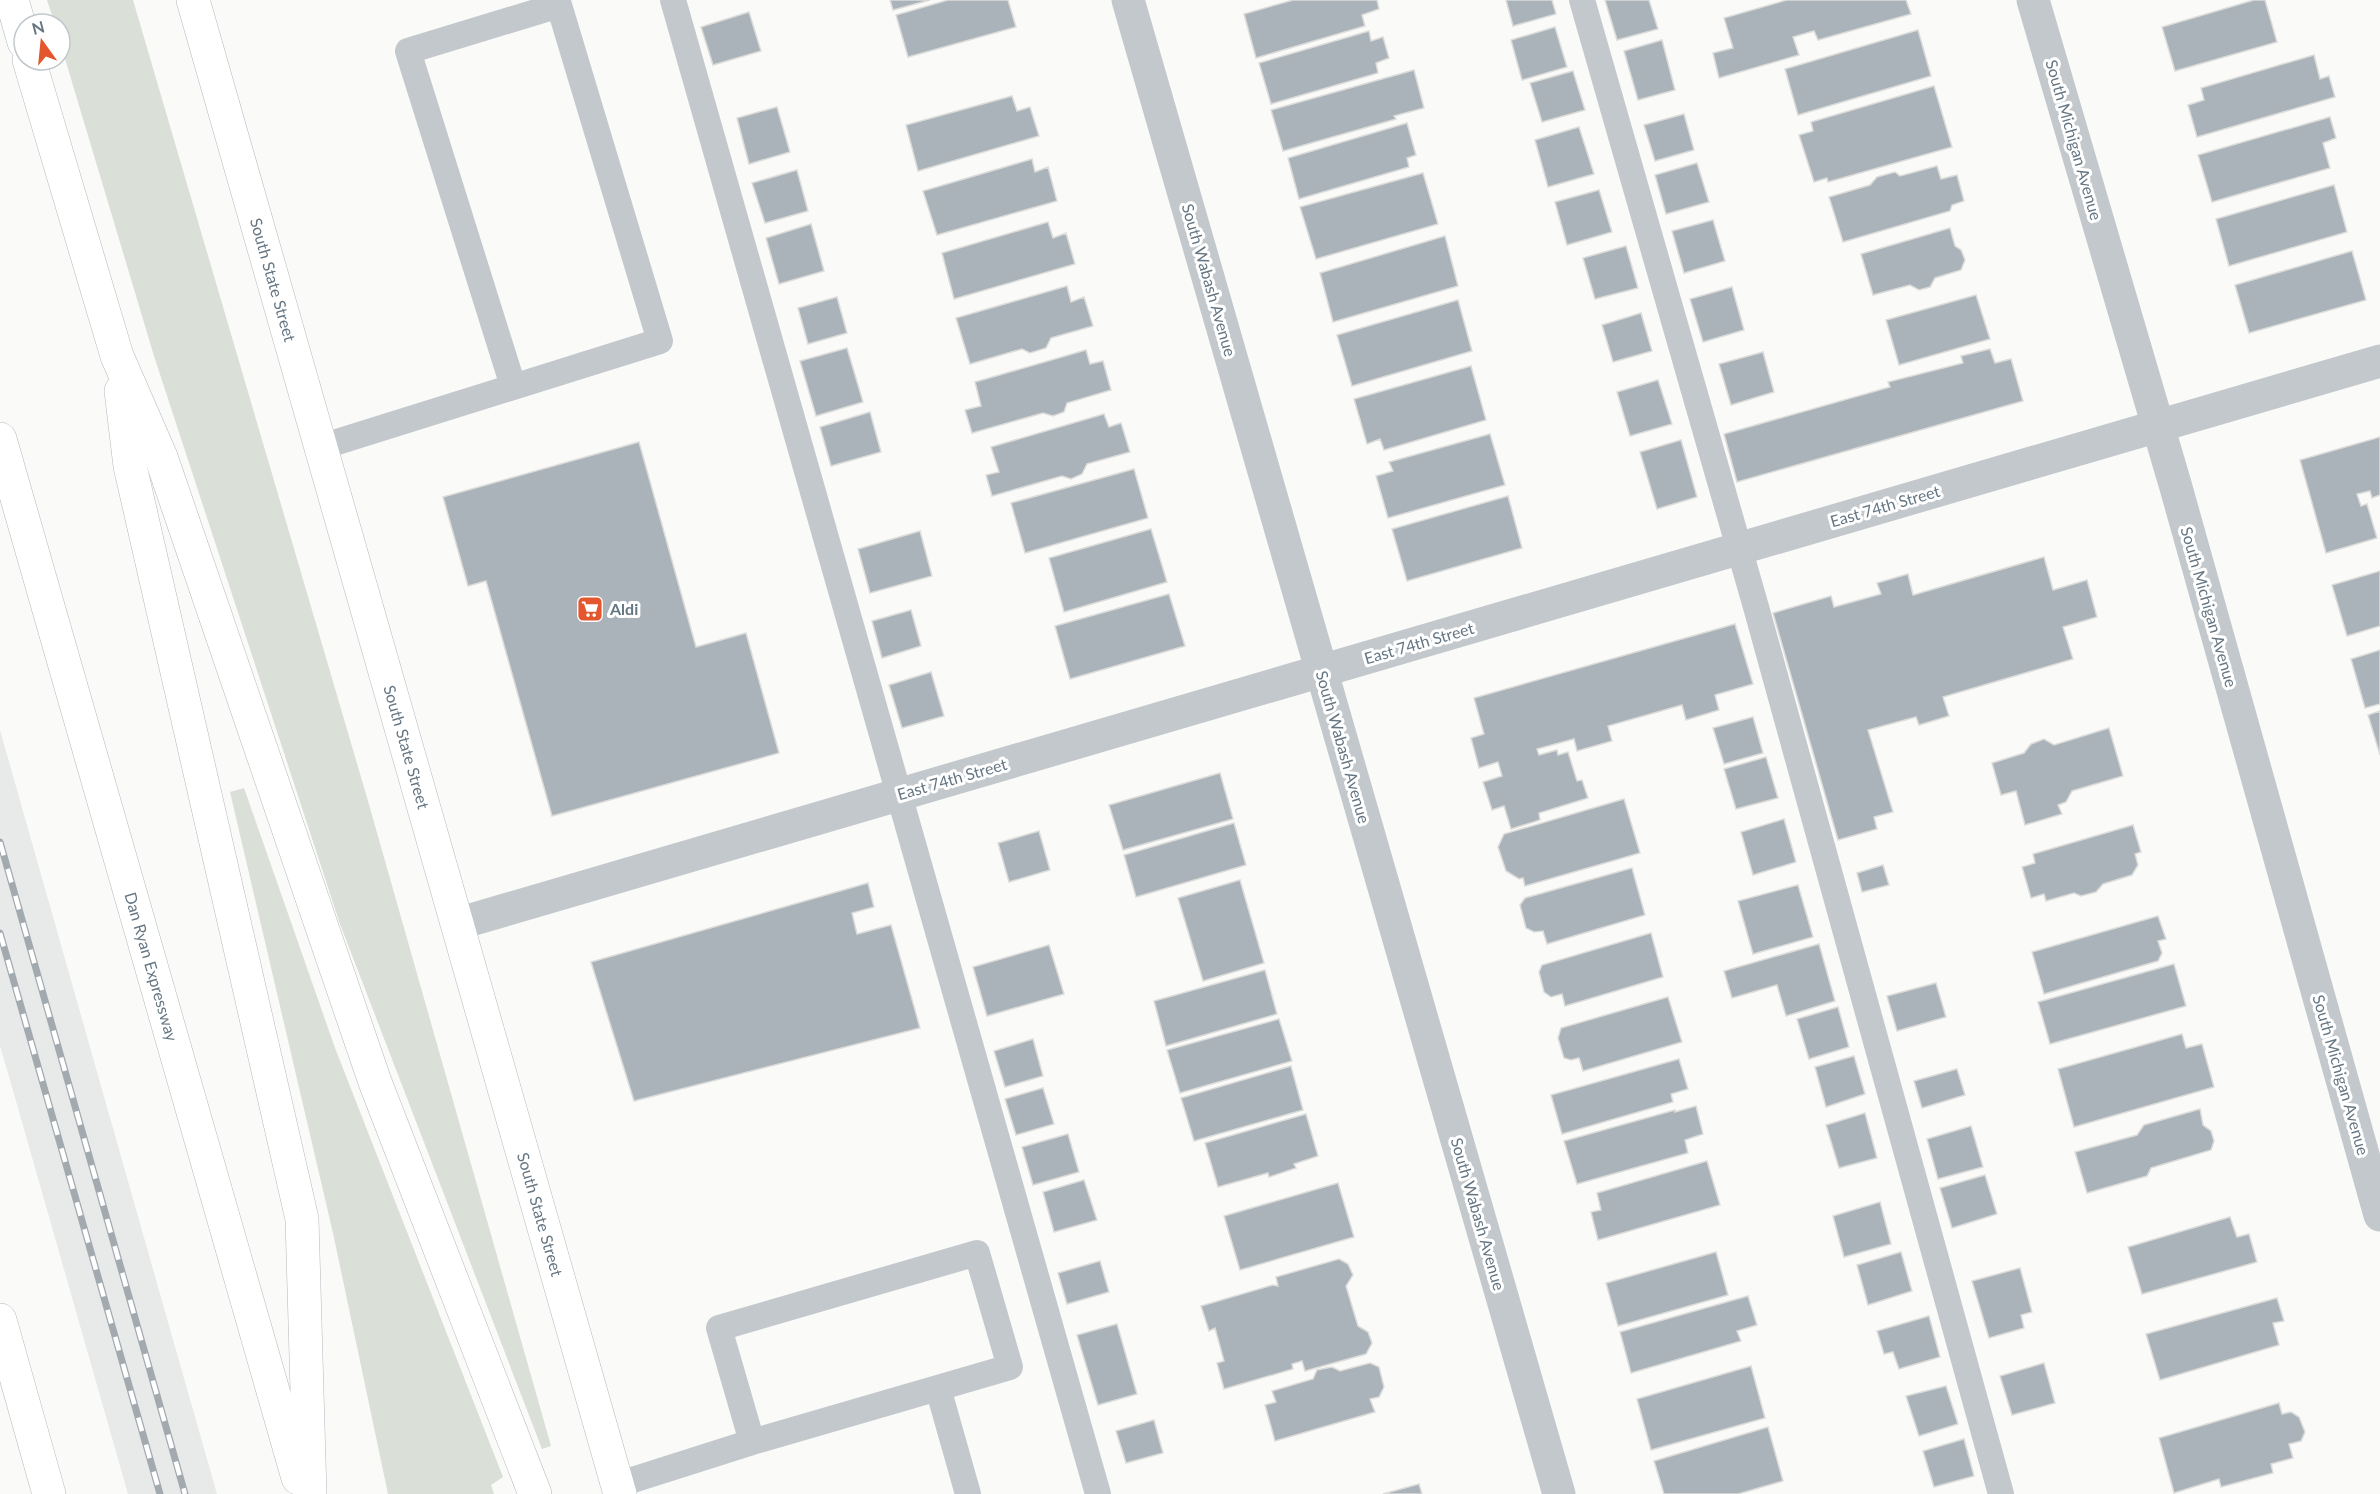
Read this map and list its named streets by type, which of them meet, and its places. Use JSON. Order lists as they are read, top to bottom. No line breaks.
{"streets":{"main road":["South State Street","Dan Ryan Expressway"],"street":["South Michigan Avenue","South Wabash Avenue","East 74th Street"]},"crossings":[["South Michigan Avenue","East 74th Street"],["South State Street","East 74th Street"],["South Wabash Avenue","East 74th Street"]],"places":{"supermarket":["Aldi"]},"north":"top"}
